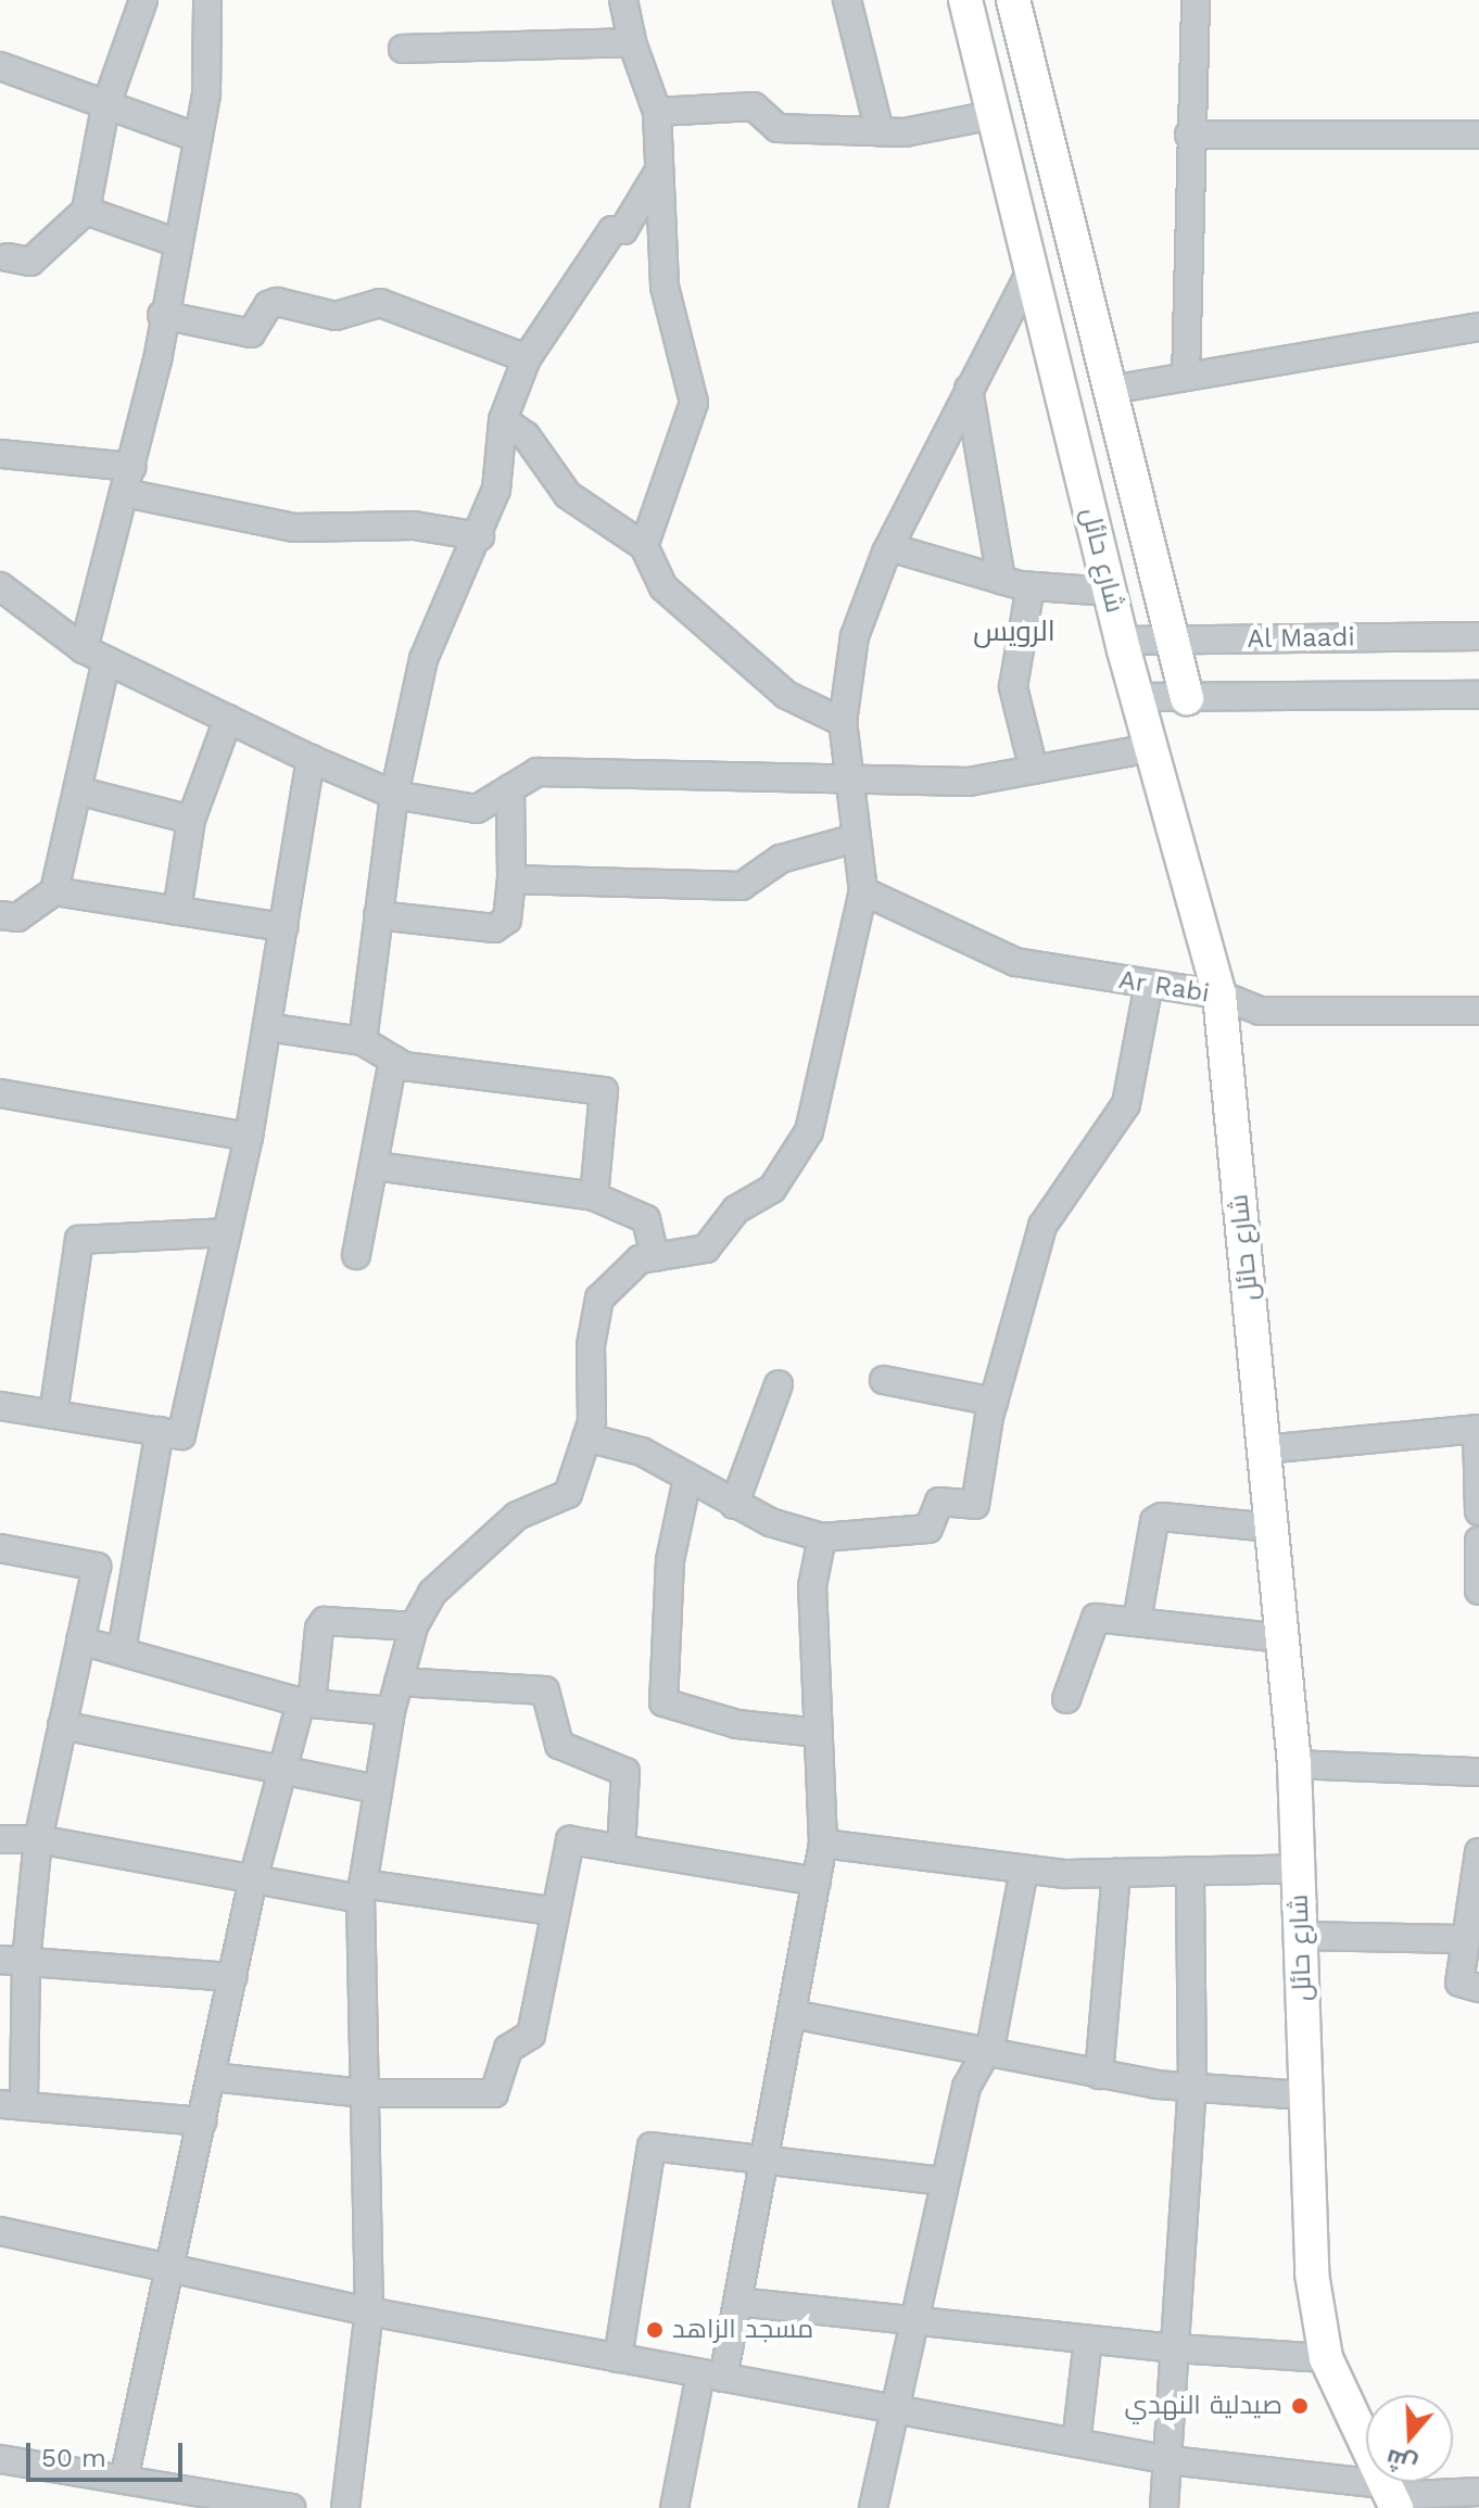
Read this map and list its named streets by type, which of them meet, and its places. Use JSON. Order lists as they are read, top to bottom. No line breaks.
{"streets":{"main road":["شارع حائل"],"street":["Al Maadi","Ar Rabi"]},"crossings":[["شارع حائل","Al Maadi"],["شارع حائل","Ar Rabi"]],"districts":["الرويس"],"places":["مسجد الزاهد","صيدلية النهدي"],"scale_bar":"50 m","north":"bottom"}
